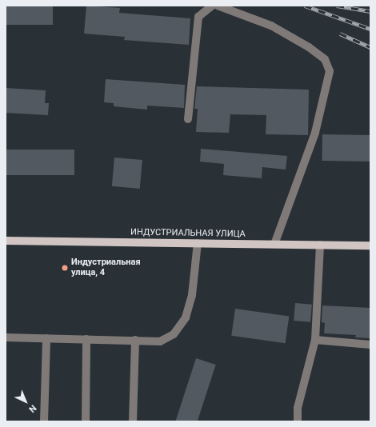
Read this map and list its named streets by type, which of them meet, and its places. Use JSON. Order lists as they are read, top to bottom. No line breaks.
{"streets":{"main road":["ИНДУСТРИАЛЬНАЯ УЛИЦА"]},"places":["Индустриальная улица, 4"],"north":"bottom right"}
